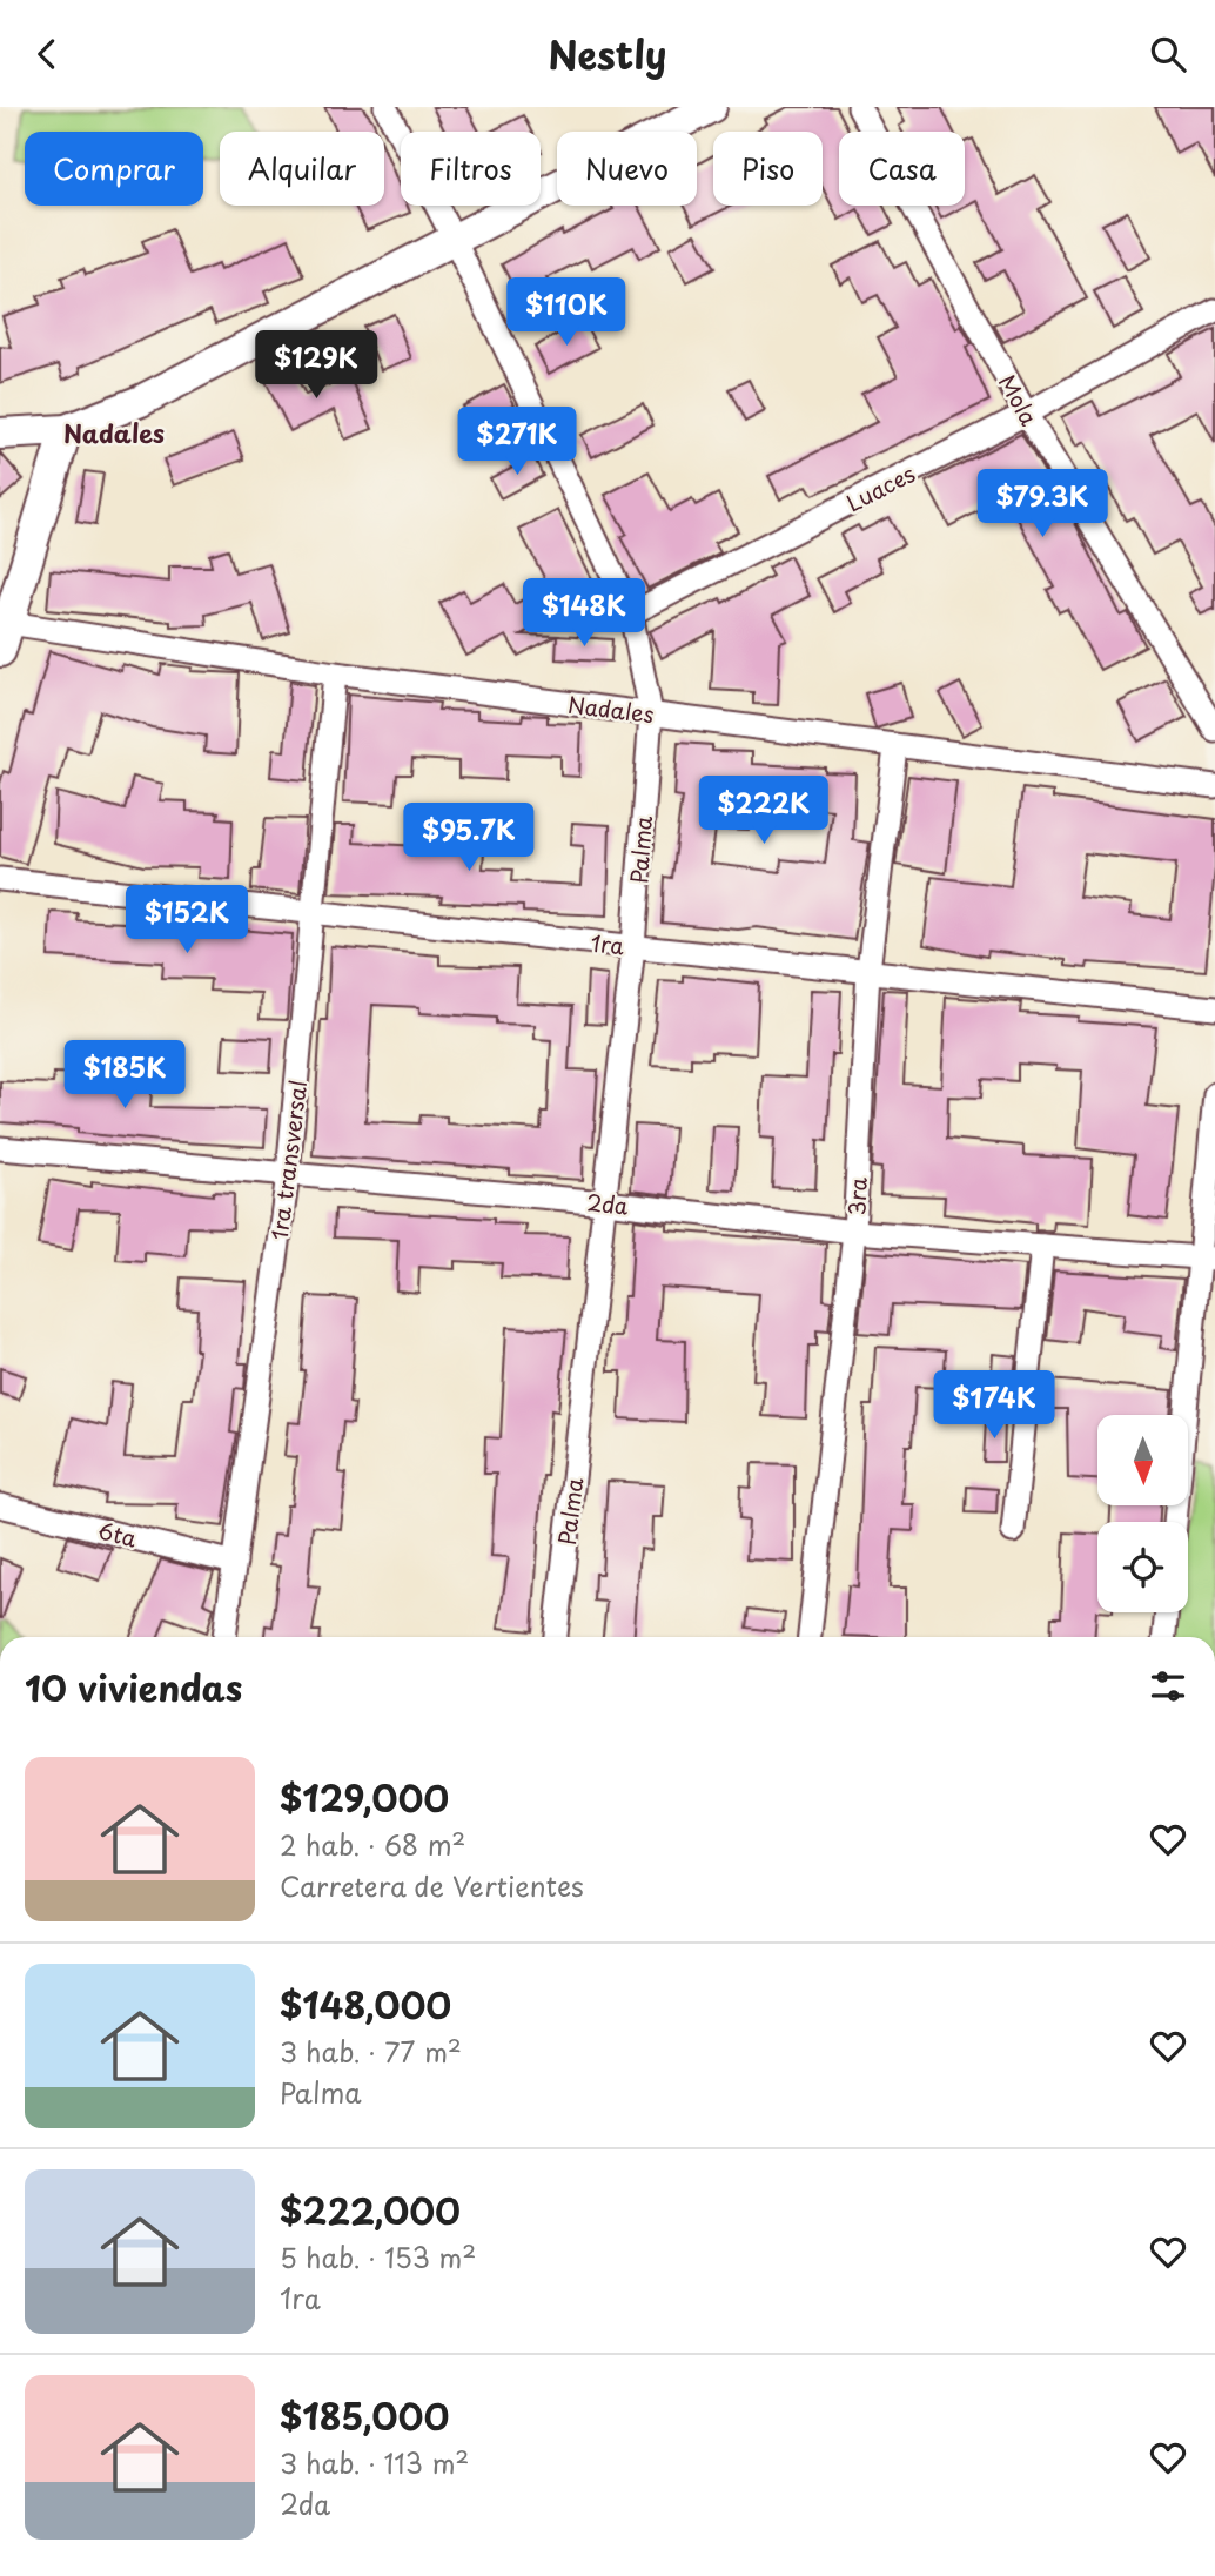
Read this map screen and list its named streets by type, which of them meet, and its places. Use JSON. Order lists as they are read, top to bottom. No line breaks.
{"streets":{"street":["Mola","Luaces","Nadales","Palma","1ra","1ra transversal","3ra","2da","6ta"]},"crossings":[["Mola","Luaces"],["Luaces","Palma"],["Nadales","Palma"],["Nadales","1ra transversal"],["Nadales","3ra"],["Palma","1ra"],["Palma","2da"],["1ra","1ra transversal"],["1ra","3ra"],["1ra transversal","2da"],["1ra transversal","6ta"],["3ra","2da"]],"districts":["Nadales"],"north":"bottom","page":{"header":"Nestly","chip":["Comprar","Alquilar","Filtros","Nuevo","Piso","Casa"],"price":["$110K","$129K","$271K","$79.3K","$148K","$222K","$95.7K","$152K","$185K","$174K"],"heading":"10 viviendas","list":[{"name":"$129,000","note":"2 hab. · 68 m² · Carretera de Vertientes"},{"name":"$148,000","note":"3 hab. · 77 m² · Palma"},{"name":"$222,000","note":"5 hab. · 153 m² · 1ra"},{"name":"$185,000","note":"3 hab. · 113 m² · 2da"}]}}
